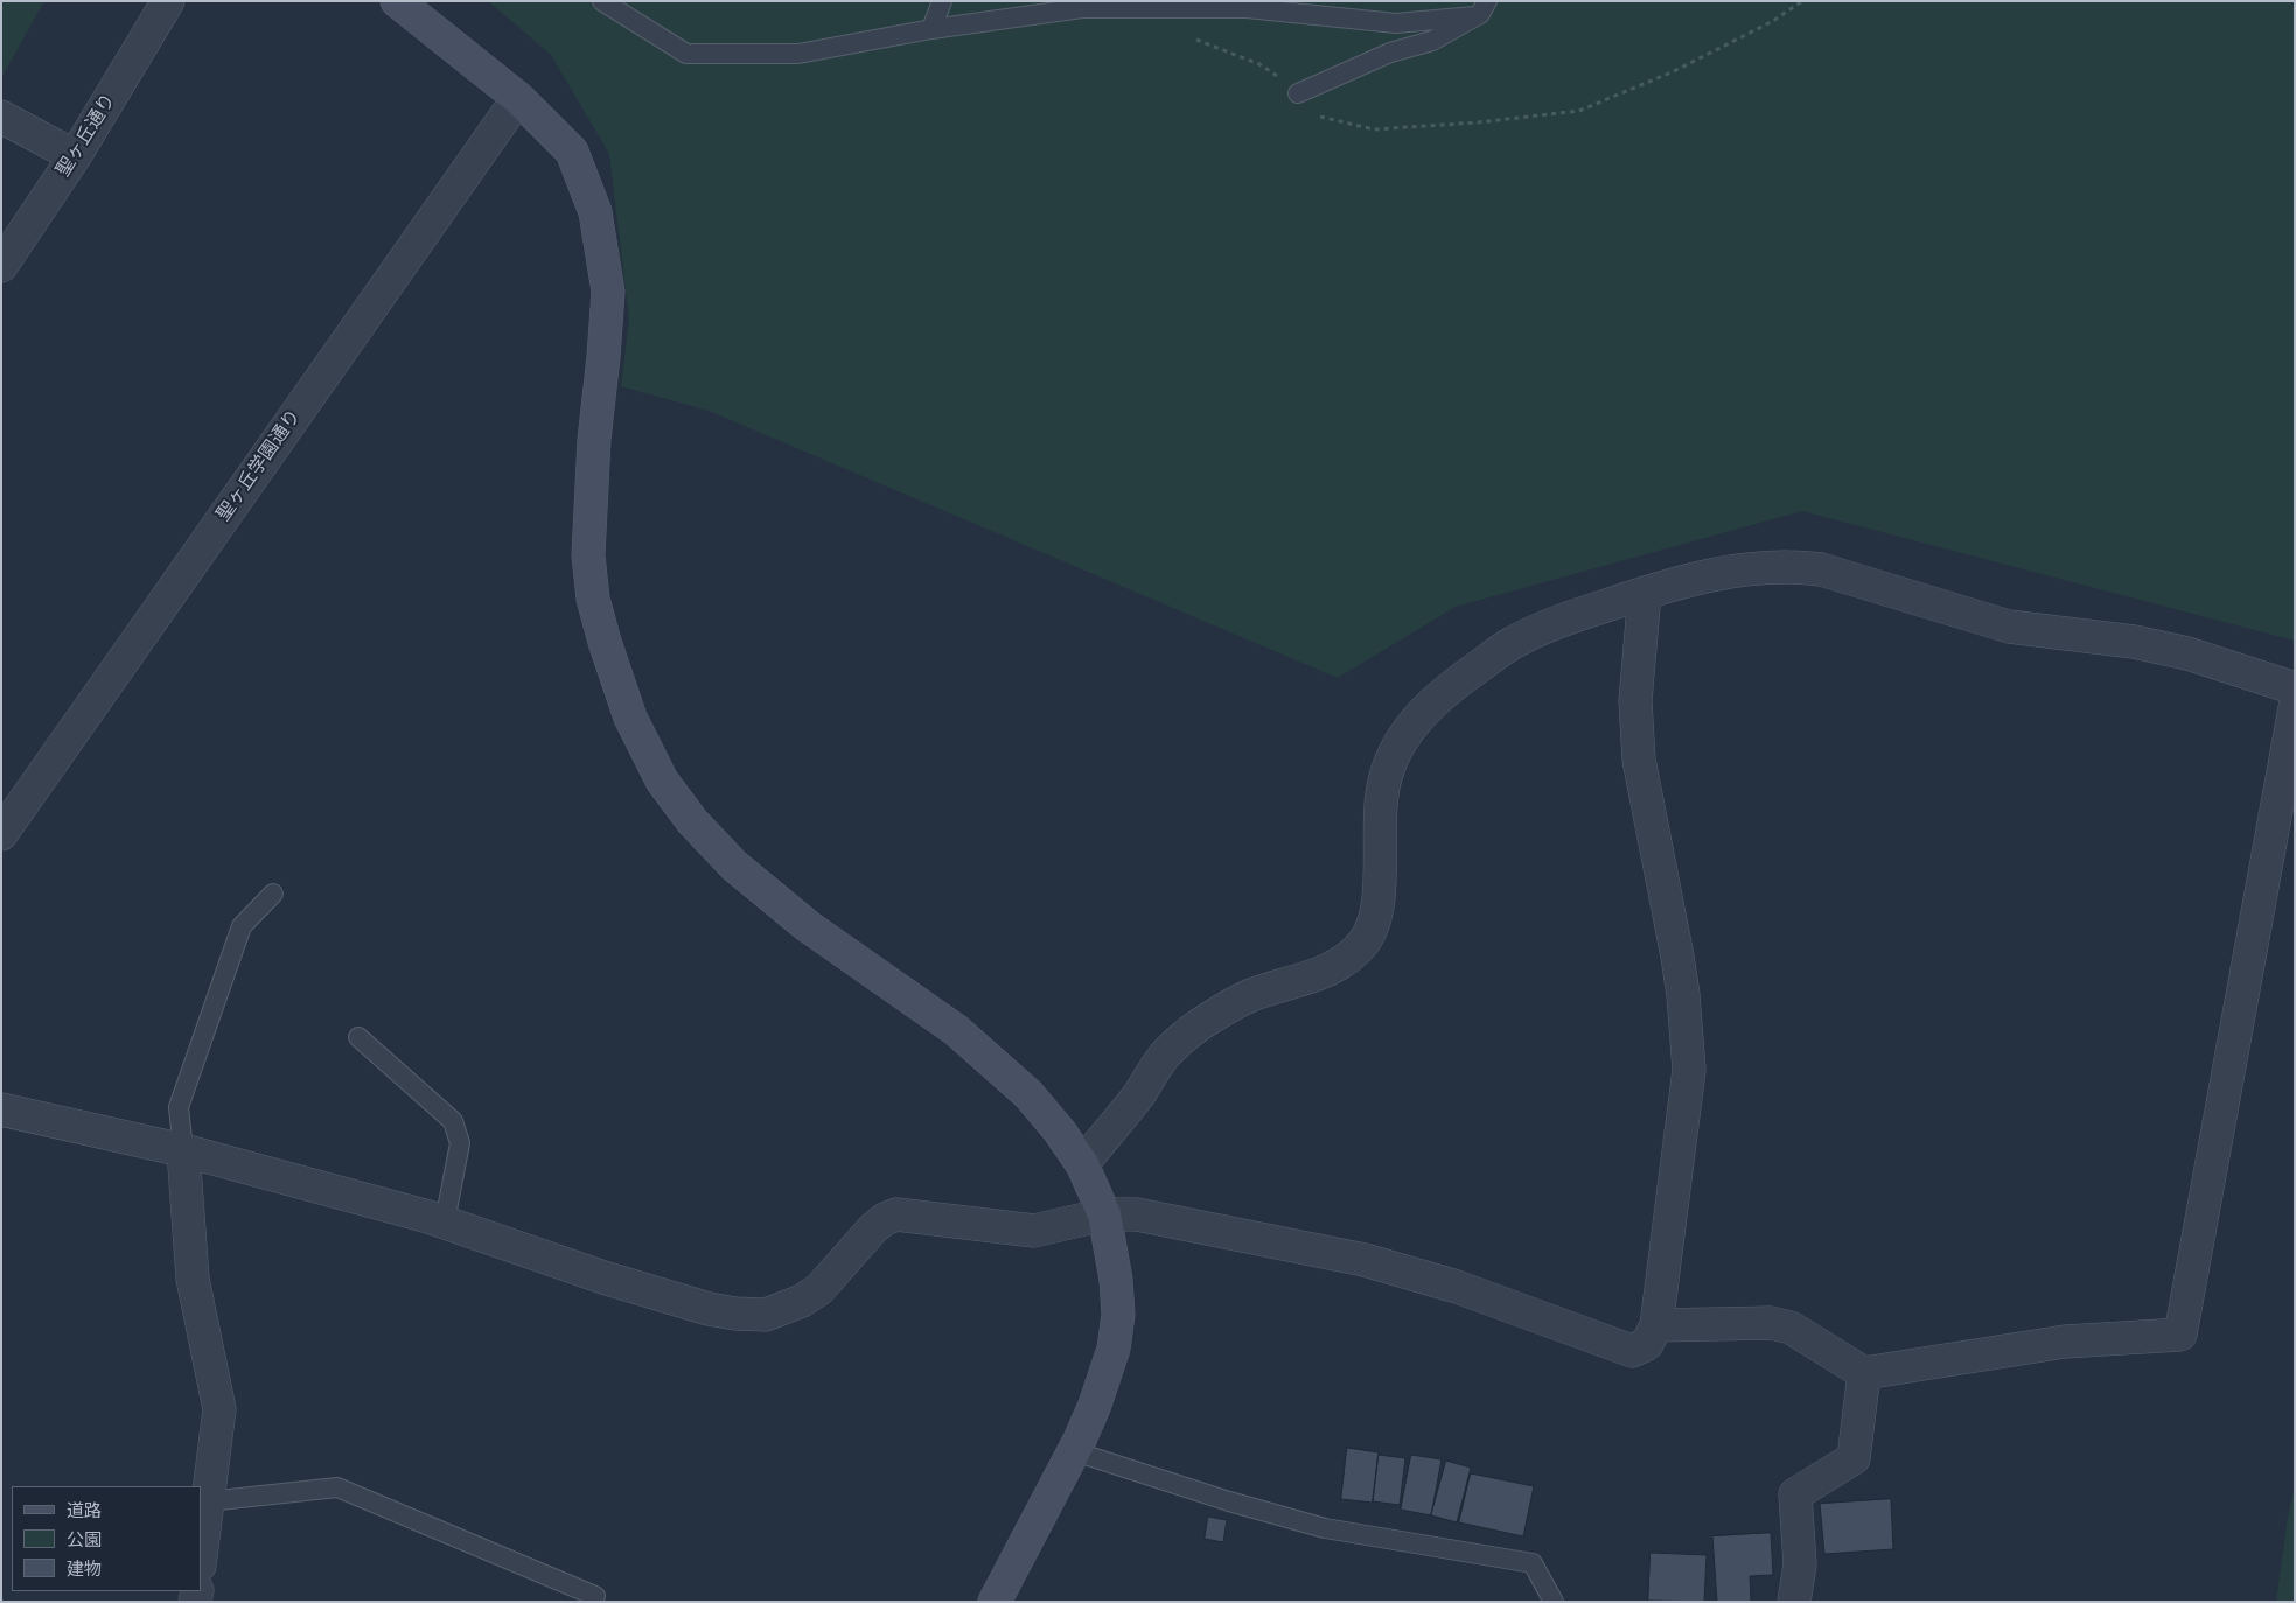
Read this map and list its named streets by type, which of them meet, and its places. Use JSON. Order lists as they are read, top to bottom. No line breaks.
{"streets":{"street":["聖ヶ丘通り","聖ヶ丘学園通り"]},"legend":["道路","公園","建物"]}
